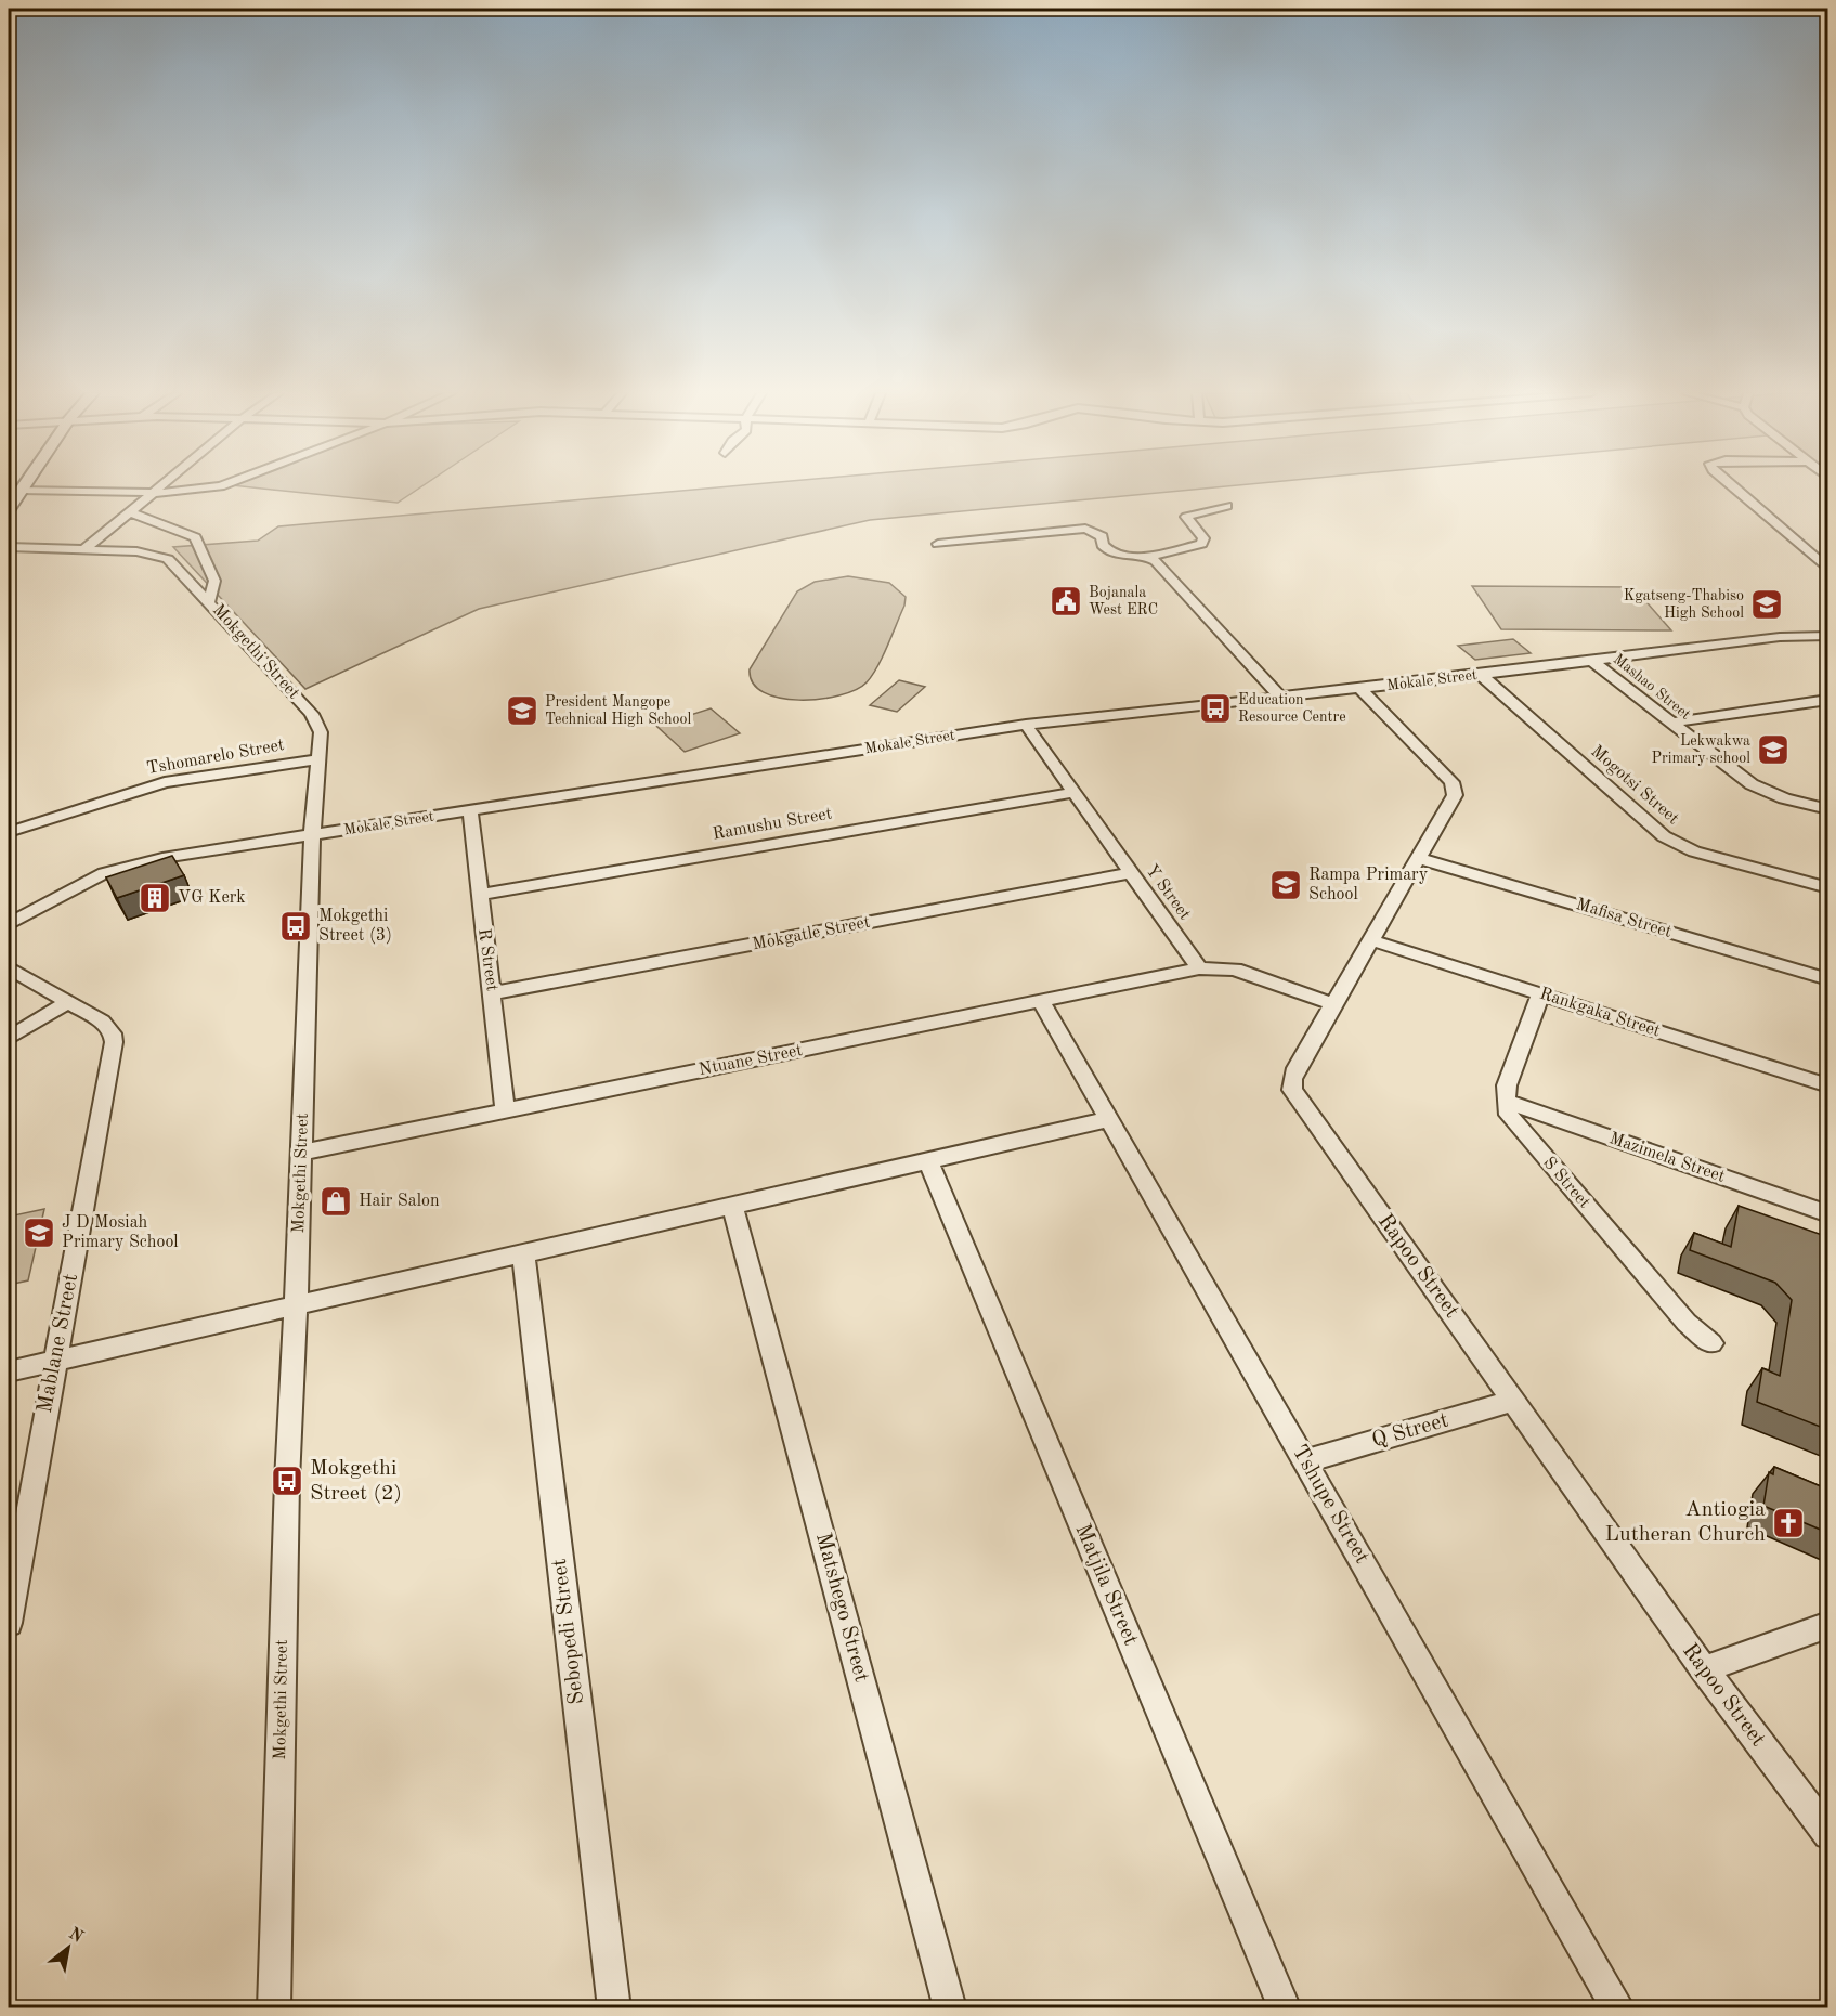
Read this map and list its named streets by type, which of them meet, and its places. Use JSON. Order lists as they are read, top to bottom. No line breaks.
{"streets":{"street":["Mokgethi Street","Mokale Street","Mashao Street","Tshomarelo Street","Mogotsi Street","Ramushu Street","Y Street","Mafisa Street","Mokgatle Street","R Street","Rankgaka Street","Ntuane Street","Mazimela Street","S Street","Rapoo Street","Mablane Street","Q Street","Tshupe Street","Matjila Street","Matshego Street","Sebopedi Street"]},"crossings":[["Mokgethi Street","Mokale Street"],["Mokgethi Street","Tshomarelo Street"],["Mokgethi Street","Ntuane Street"],["Mokale Street","Mashao Street"],["Mokale Street","Mogotsi Street"],["Mokale Street","Y Street"],["Mokale Street","R Street"],["Mokale Street","Rapoo Street"],["Ramushu Street","Y Street"],["Ramushu Street","R Street"],["Y Street","Mokgatle Street"],["Y Street","Ntuane Street"],["Mafisa Street","Rapoo Street"],["Mokgatle Street","R Street"],["R Street","Ntuane Street"],["Rankgaka Street","Rapoo Street"],["Ntuane Street","Tshupe Street"],["Mazimela Street","S Street"],["Rapoo Street","Q Street"],["Q Street","Tshupe Street"]],"places":{"public building":["Bojanala West ERC"],"school or university":["Kgatseng-Thabiso High School","President Mangope Technical High School","Lekwakwa Primary school","Rampa Primary School","J D Mosiah Primary School"],"bus stop":["Education Resource Centre","Mokgethi Street (3)","Mokgethi Street (2)"],"building":["VG Kerk"],"shop":["Hair Salon"],"church":["Antiogia Lutheran Church"]},"north":"top right"}
